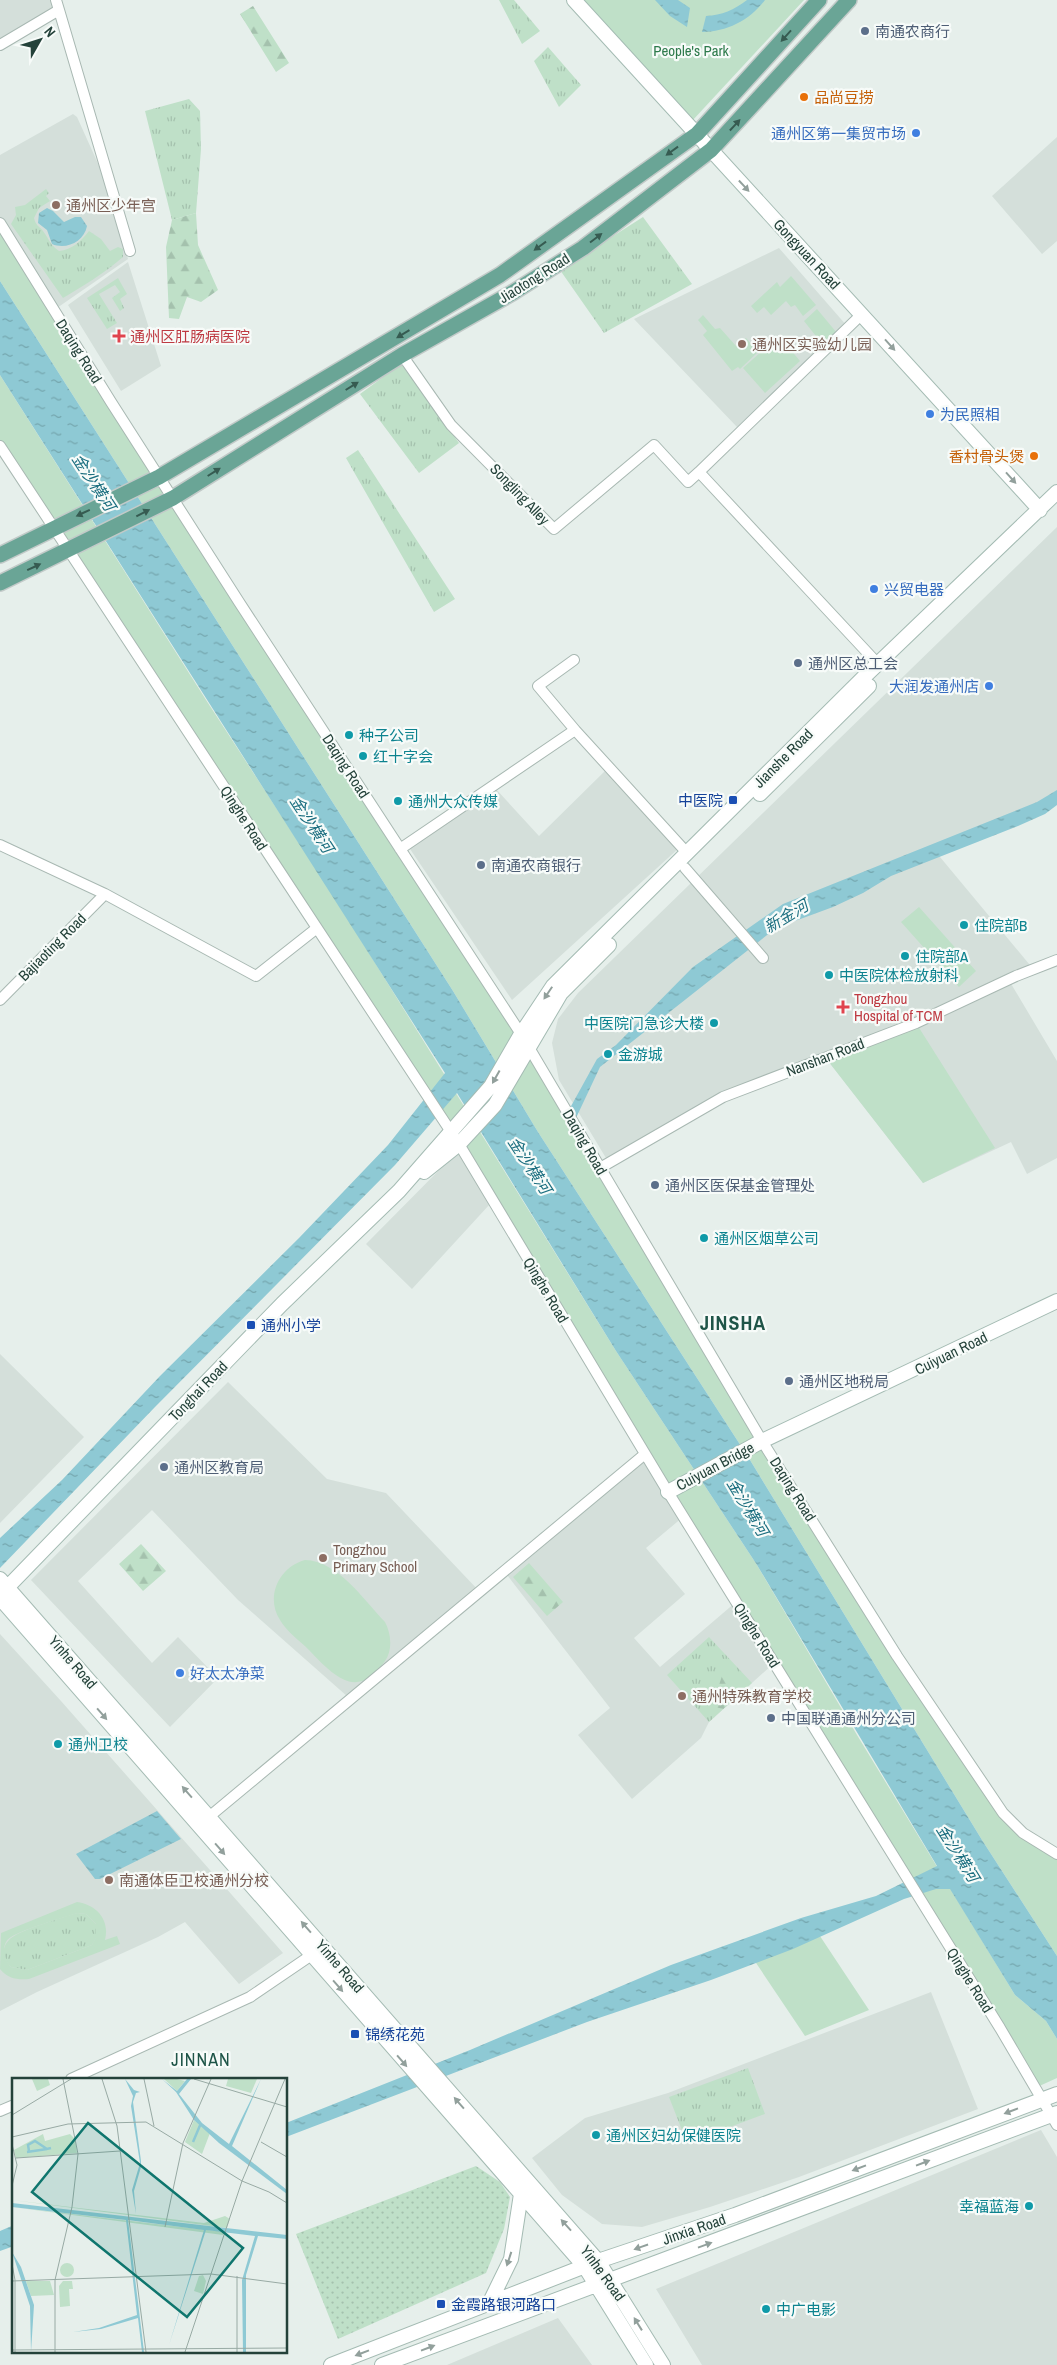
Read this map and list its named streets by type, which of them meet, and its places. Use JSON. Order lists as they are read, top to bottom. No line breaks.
{"streets":{"main road":["Jiaotong Road"],"street":["Gongyuan Road","Daqing Road","Songling Alley","Jianshe Road","Qinghe Road","Bajiaoting Road","Nanshan Road","Cuiyuan Road","Tonghai Road","Cuiyuan Bridge","Yinhe Road","Jinxia Road"]},"crossings":[["Gongyuan Road","Jiaotong Road"],["Gongyuan Road","Jianshe Road"],["Jiaotong Road","Daqing Road"],["Jiaotong Road","Songling Alley"],["Jiaotong Road","Qinghe Road"],["Daqing Road","Jianshe Road"],["Daqing Road","Nanshan Road"],["Daqing Road","Cuiyuan Road"],["Daqing Road","Cuiyuan Bridge"],["Jianshe Road","Qinghe Road"],["Jianshe Road","Tonghai Road"],["Qinghe Road","Tonghai Road"],["Qinghe Road","Cuiyuan Bridge"],["Qinghe Road","Jinxia Road"],["Cuiyuan Road","Cuiyuan Bridge"],["Tonghai Road","Yinhe Road"],["Yinhe Road","Jinxia Road"]],"one_way":["Gongyuan Road"],"districts":["JINSHA","JINNAN"],"water":["金沙横河","新金河"],"parks":["People's Park"],"places":{"other":["南通农商行","品尚豆捞","通州区第一集贸市场","通州区少年宫","通州区实验幼儿园","为民照相","香村骨头煲","兴贸电器","通州区总工会","大润发通州店","种子公司","红十字会","通州大众传媒","南通农商银行","住院部B","住院部A","中医院体检放射科","中医院门急诊大楼","金游城","通州区医保基金管理处","通州区烟草公司","通州区地税局","通州区教育局","Tongzhou Primary School","好太太净菜","通州特殊教育学校","中国联通通州分公司","通州卫校","南通体臣卫校通州分校","通州区妇幼保健医院","幸福蓝海","中广电影"],"health":["通州区肛肠病医院","Tongzhou Hospital of TCM"],"transit":["中医院","通州小学","锦绣花苑","金霞路银河路口"]},"north":"top right"}
